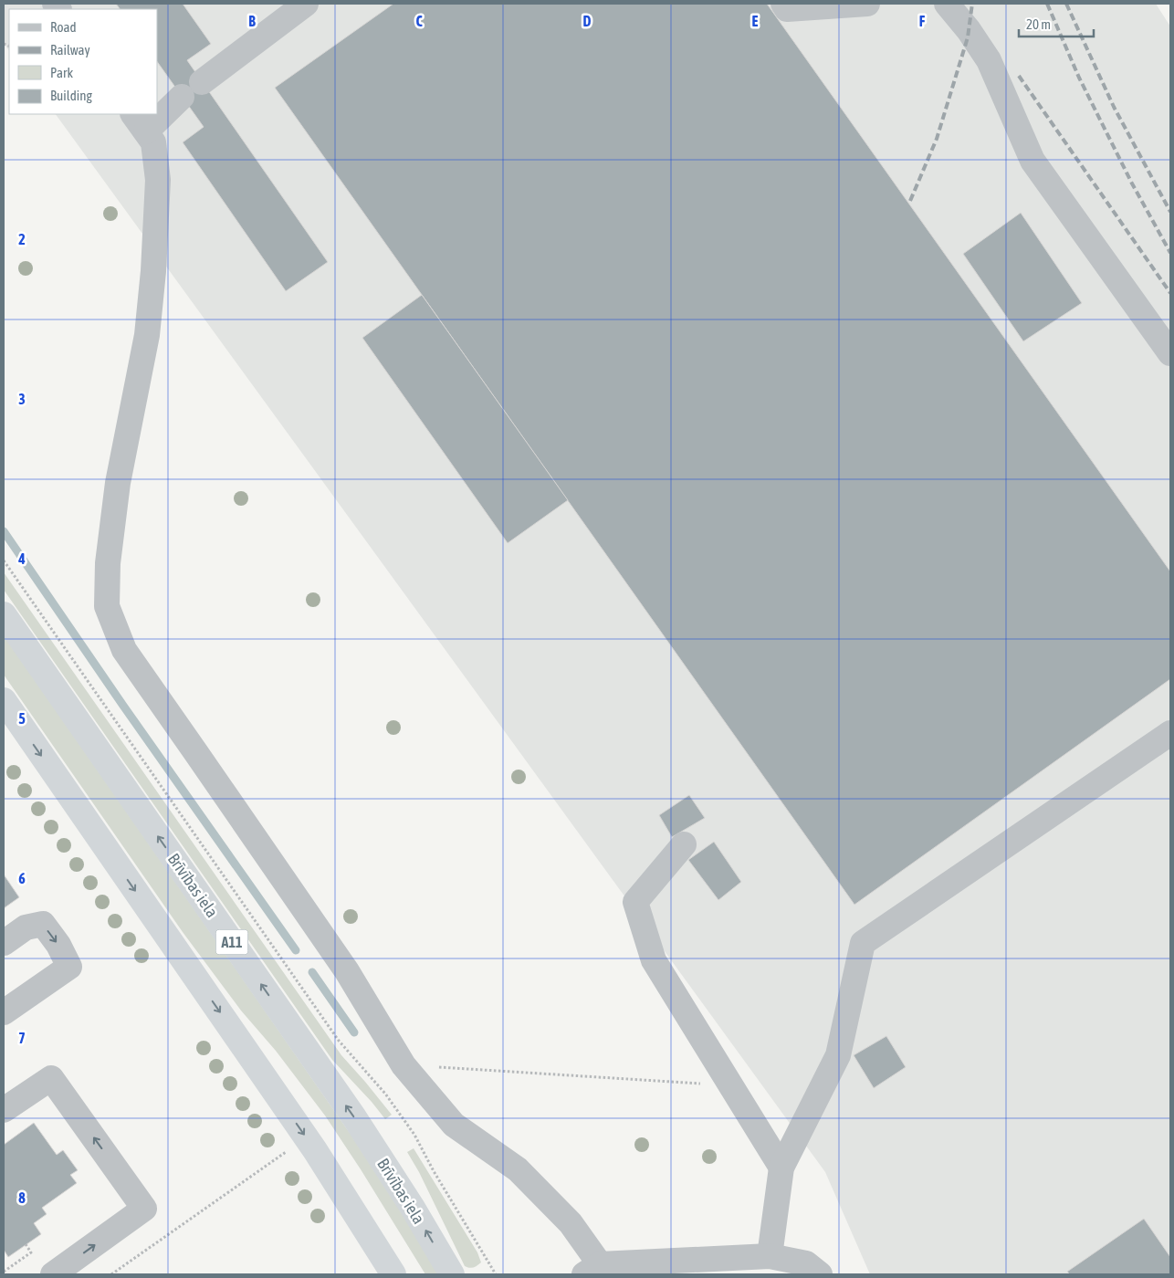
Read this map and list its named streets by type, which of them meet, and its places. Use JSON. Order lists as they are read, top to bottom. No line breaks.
{"streets":{"highway":["Brīvības iela","A11"]},"legend":["Road","Railway","Park","Building"],"scale_bar":"20 m","grid":{"columns":["B","C","D","E","F"],"rows":["2","3","4","5","6","7","8"]}}
